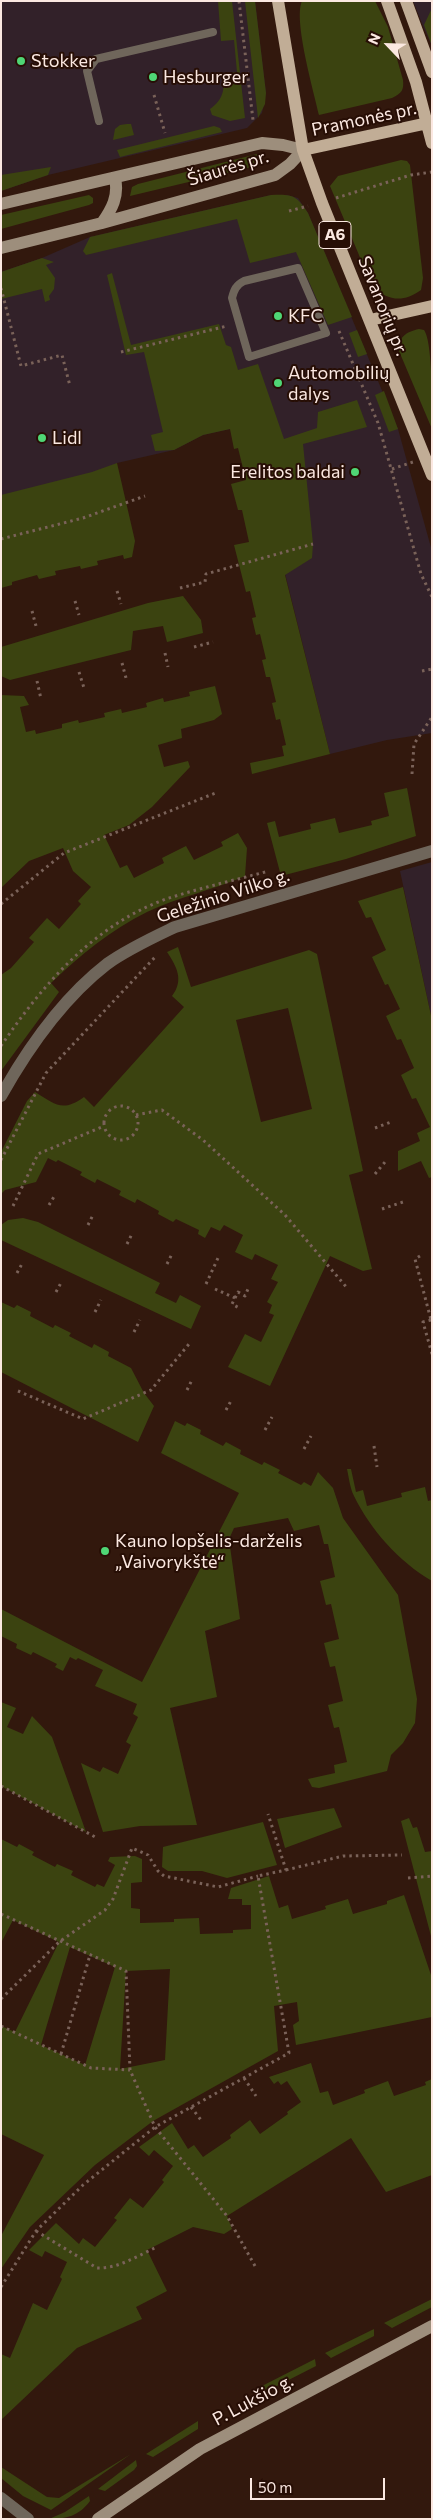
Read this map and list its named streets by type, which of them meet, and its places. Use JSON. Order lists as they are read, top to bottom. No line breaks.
{"streets":{"main road":["Pramonės pr.","Šiaurės pr.","A6","Savanorių pr.","P. Lukšio g."],"street":["Geležinio Vilko g."]},"crossings":[["Pramonės pr.","Šiaurės pr."],["Pramonės pr.","Savanorių pr."],["Šiaurės pr.","Savanorių pr."]],"places":["Stokker","Hesburger","KFC","Automobilių dalys","Lidl","Erelitos baldai","Kauno lopšelis-darželis „Vaivorykštė“"],"scale_bar":"50 m","north":"top left"}
